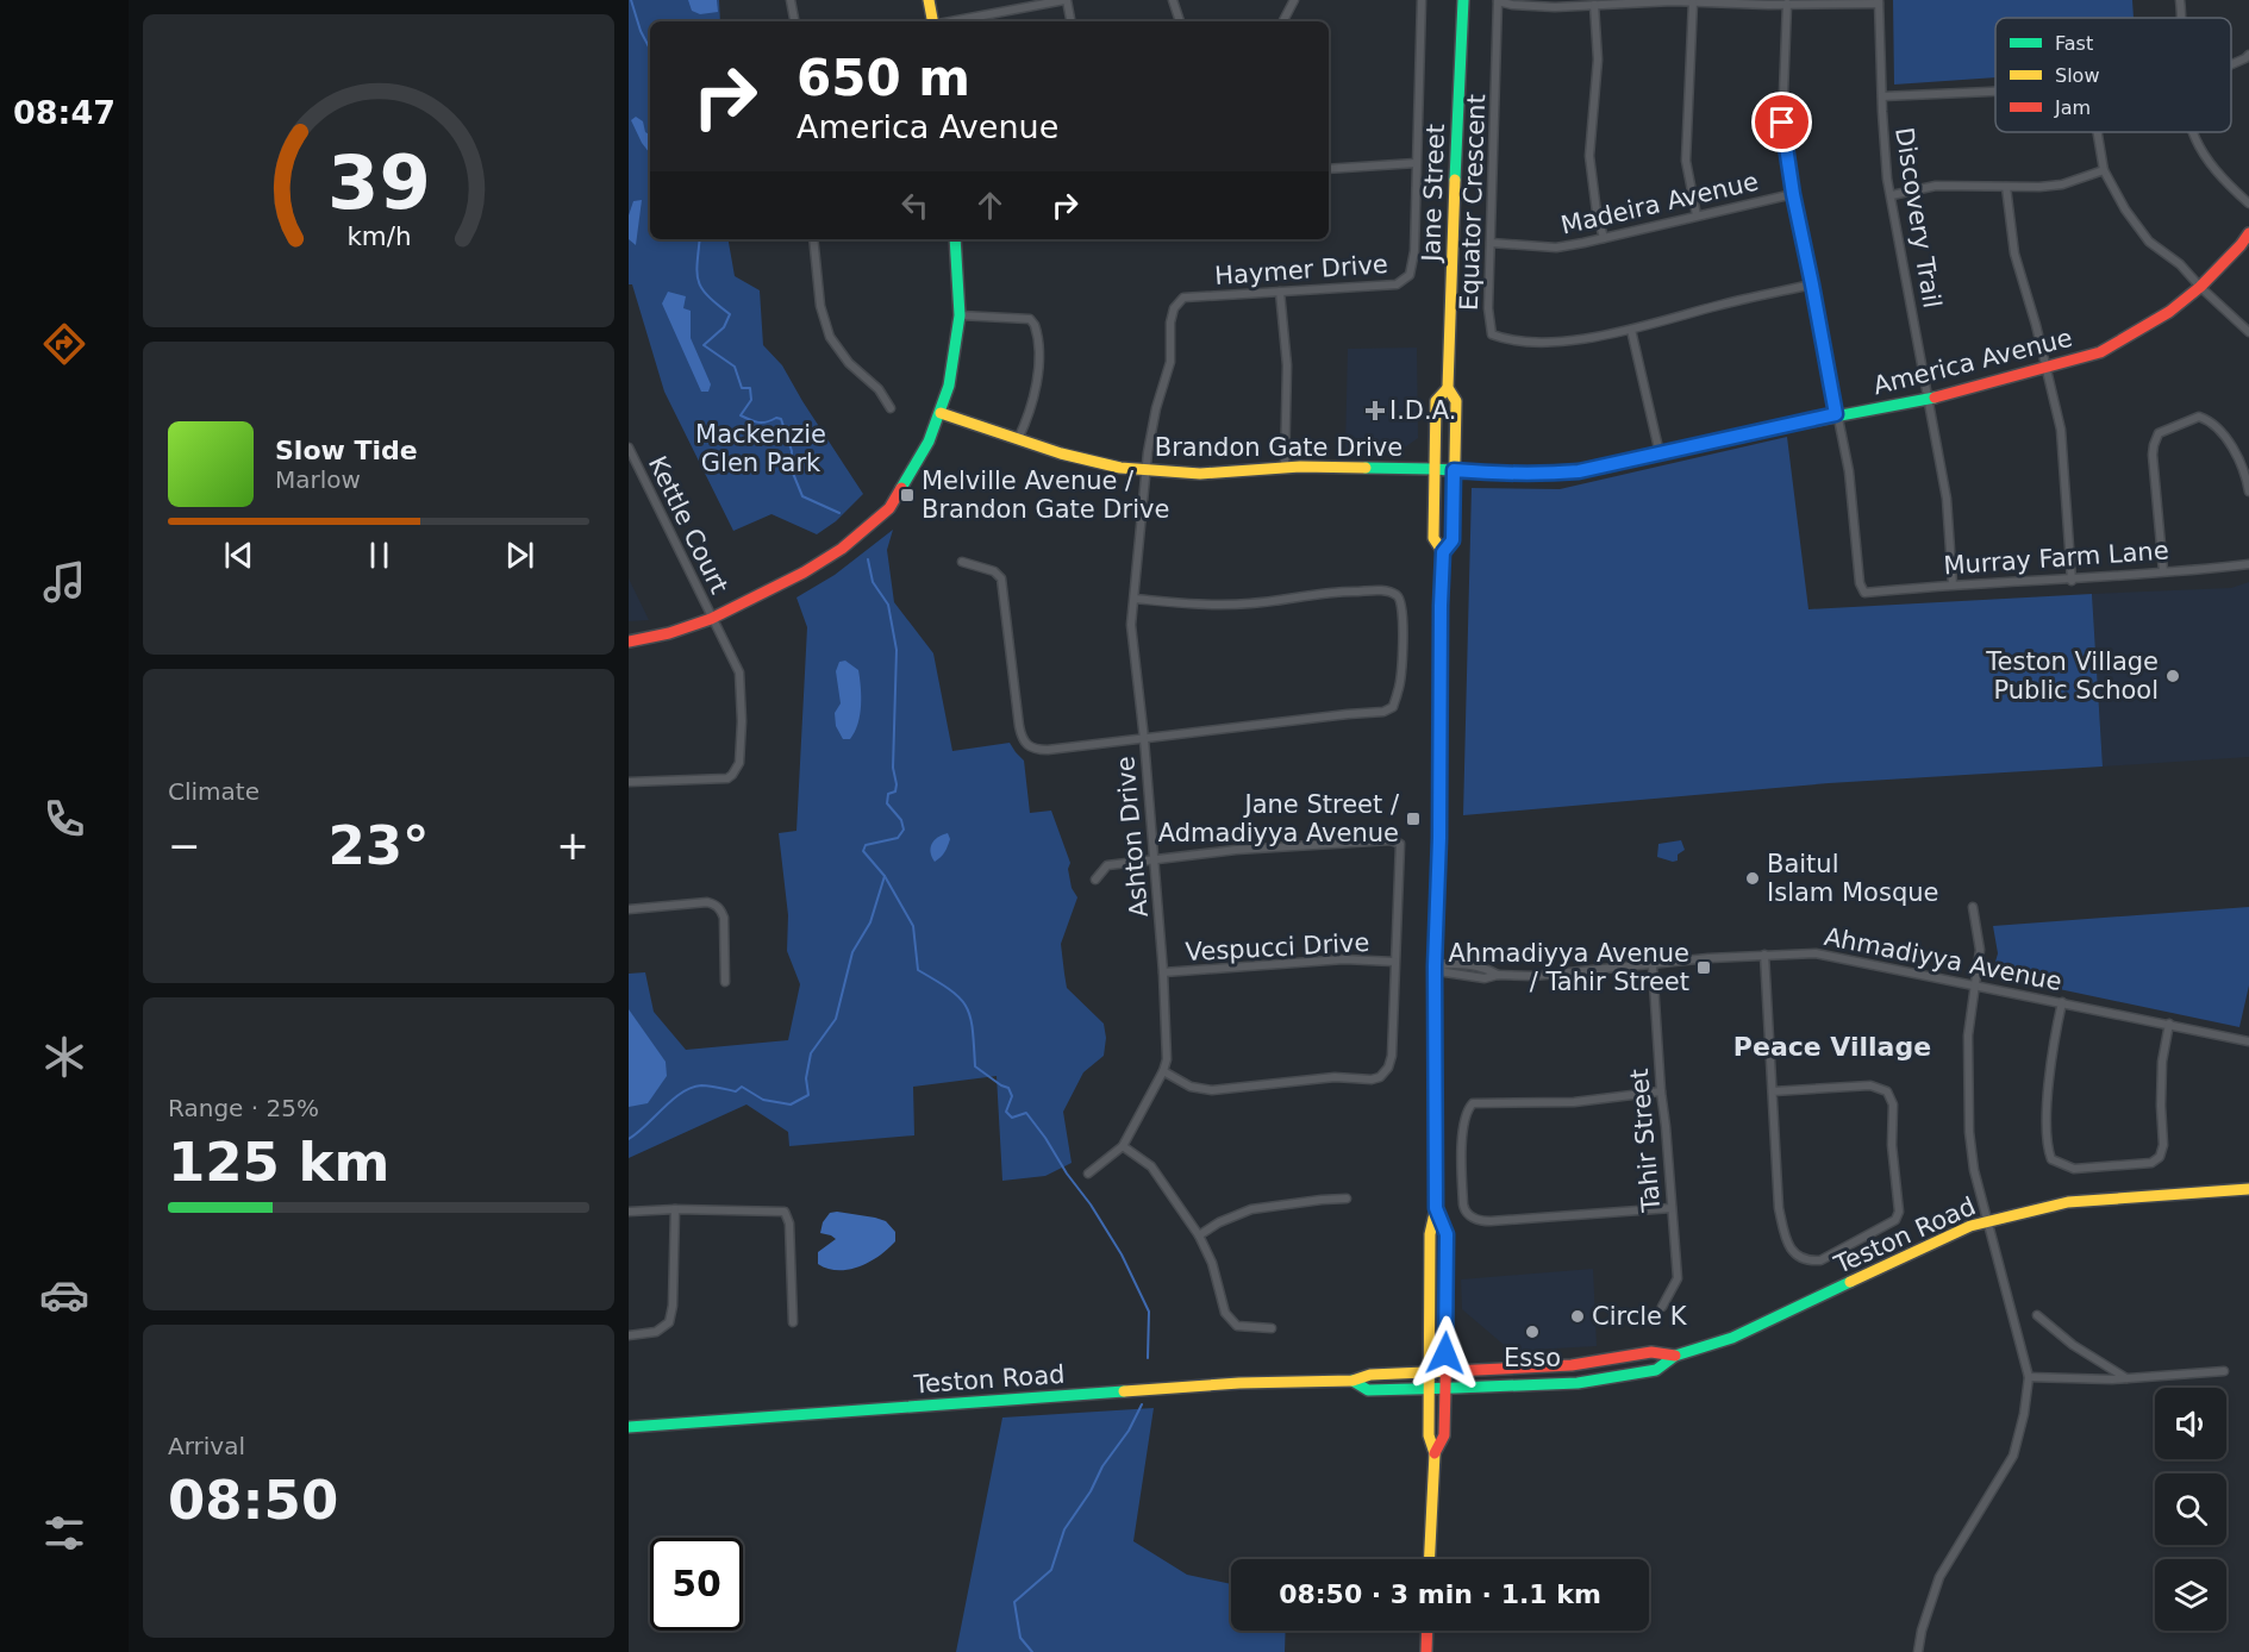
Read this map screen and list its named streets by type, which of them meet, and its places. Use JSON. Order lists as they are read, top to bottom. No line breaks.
{"streets":{"main road":["Jane Street","America Avenue","Brandon Gate Drive","Teston Road"],"street":["Equator Crescent","Madeira Avenue","Discovery Trail","Haymer Drive","Kettle Court","Murray Farm Lane","Ashton Drive","Vespucci Drive","Ahmadiyya Avenue","Tahir Street"]},"crossings":[["Jane Street","America Avenue"],["Jane Street","Brandon Gate Drive"],["Jane Street","Ahmadiyya Avenue"],["Jane Street","Teston Road"],["Equator Crescent","Madeira Avenue"],["Discovery Trail","America Avenue"],["Discovery Trail","Murray Farm Lane"],["Haymer Drive","Brandon Gate Drive"],["Haymer Drive","Ashton Drive"],["America Avenue","Brandon Gate Drive"],["America Avenue","Murray Farm Lane"],["Brandon Gate Drive","Ashton Drive"],["Ashton Drive","Vespucci Drive"],["Ahmadiyya Avenue","Tahir Street"]],"districts":["Peace Village"],"parks":["Mackenzie Glen Park"],"places":{"health":["I.D.A."],"transit":["Melville Avenue / Brandon Gate Drive","Jane Street / Admadiyya Avenue","Ahmadiyya Avenue / Tahir Street"],"other":["Teston Village Public School","Baitul Islam Mosque","Circle K","Esso"]},"legend":["Fast","Slow","Jam"],"page":{"tabs":"08:47","turn":["650 m","America Avenue"],"song":["Slow Tide","Marlow"],"tile":["Climate",["Range · 25%","125 km"],["Arrival","08:50"]],"heat":["−","23°","+"],"limit":"50","trip":"08:50 · 3 min · 1.1 km","gauge":["39","km/h"]}}
